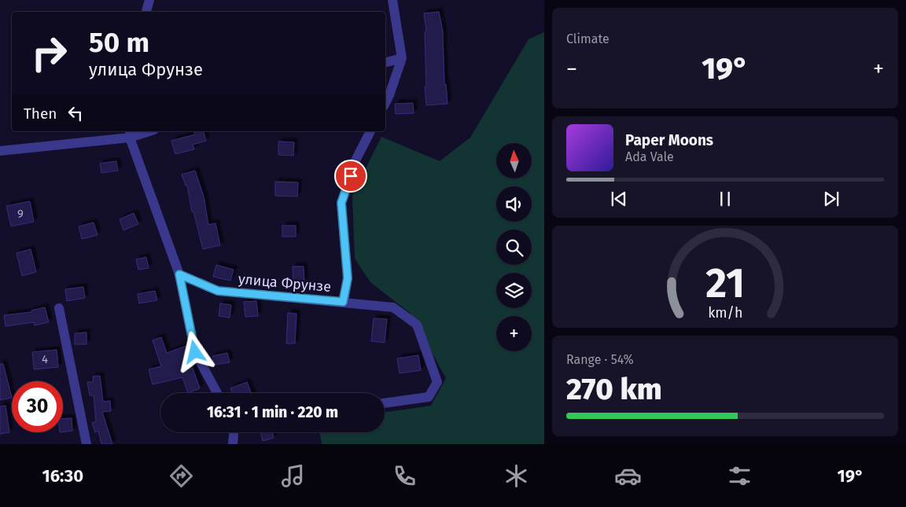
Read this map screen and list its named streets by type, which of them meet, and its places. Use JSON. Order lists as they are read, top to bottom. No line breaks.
{"streets":{"street":["улица Фрунзе"]},"house_numbers":["9","4"],"north":"top","page":{"tile":["Climate",["Range · 54%","270 km"]],"turn":["50 m","улица Фрунзе"],"heat":["−","19°","+"],"then":"Then","song":["Paper Moons","Ada Vale"],"map_buttons":"+","limit":"30","trip":"16:31 · 1 min · 220 m","tabs":["16:30","19°"],"gauge":["21","km/h"]}}
